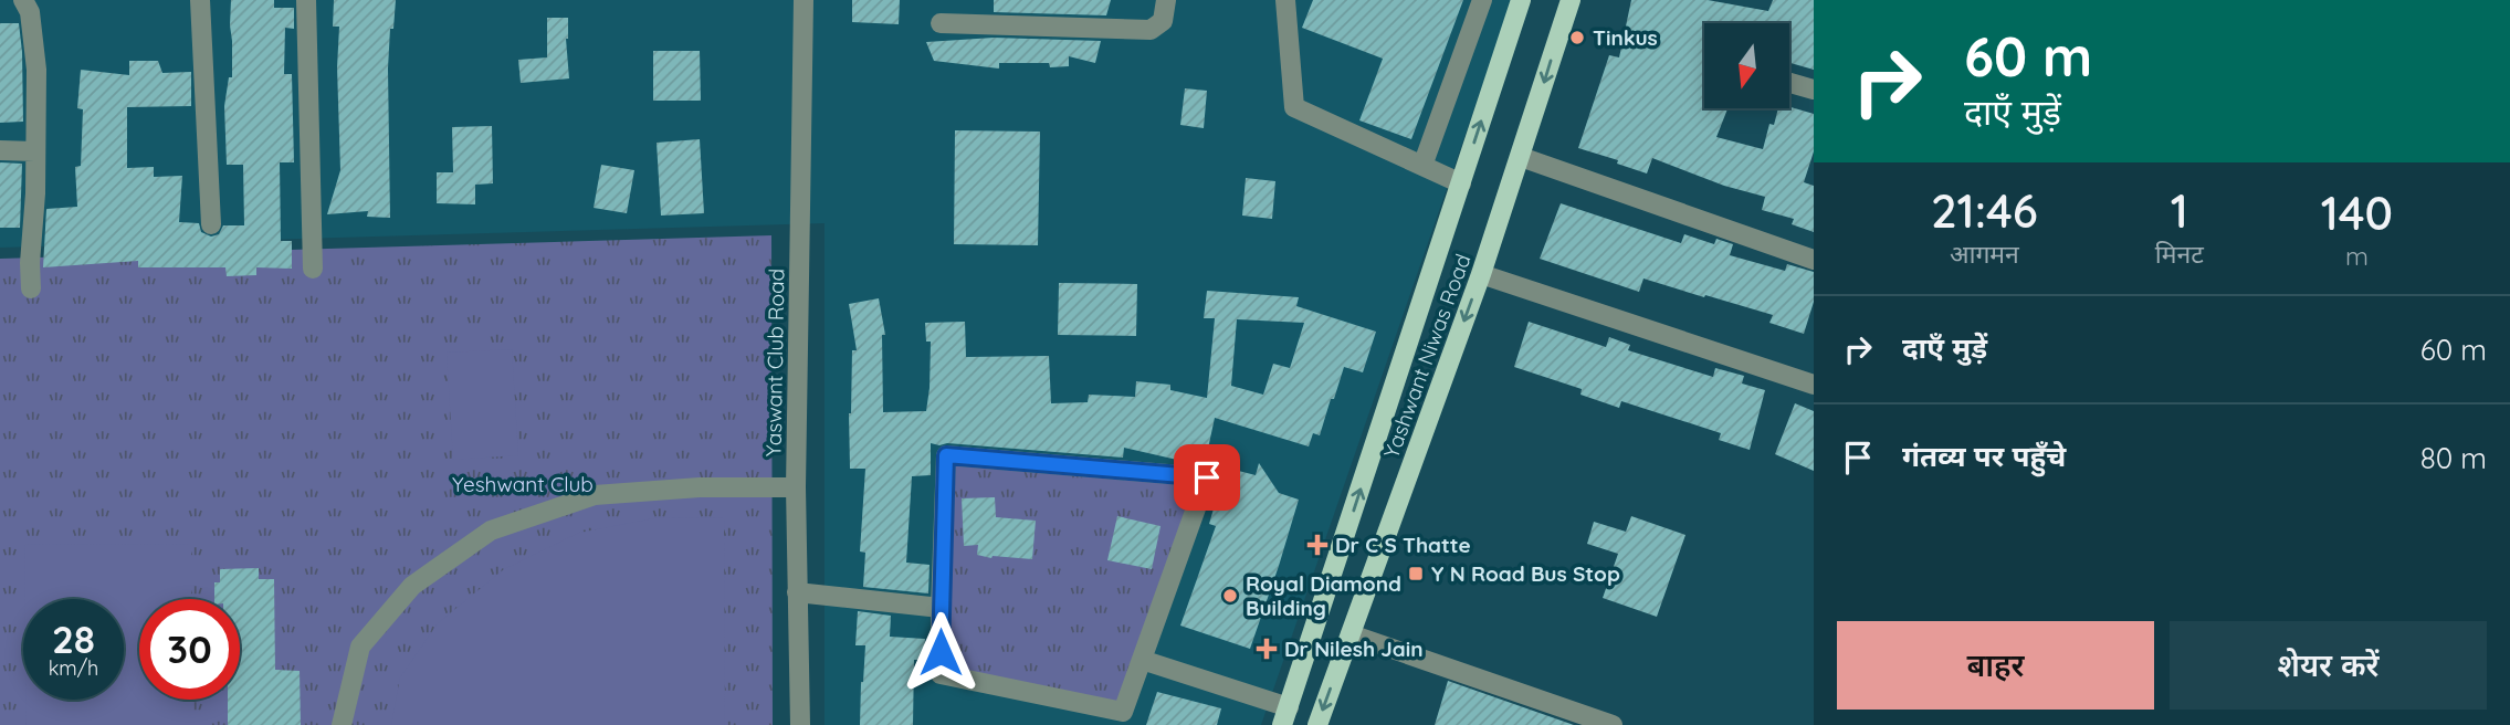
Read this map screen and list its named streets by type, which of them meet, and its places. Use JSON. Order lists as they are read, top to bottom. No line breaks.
{"streets":{"main road":["Yashwant Niwas Road"],"street":["Yaswant Club Road"]},"parks":["Yeshwant Club"],"places":{"other":["Tinkus","Royal Diamond Building"],"health":["Dr C S Thatte","Dr Nilesh Jain"],"transit":["Y N Road Bus Stop"]},"north":"bottom","page":{"turn":["60 m","दाएँ मुड़ें"],"eta":["21:46","आगमन","1","मिनट","140","m"],"list":[{"name":"दाएँ मुड़ें","value":"60 m"},{"name":"गंतव्य पर पहुँचे","value":"80 m"}],"speed":"28 km/h","limit":"30","buttons":["बाहर","शेयर करें"]}}
